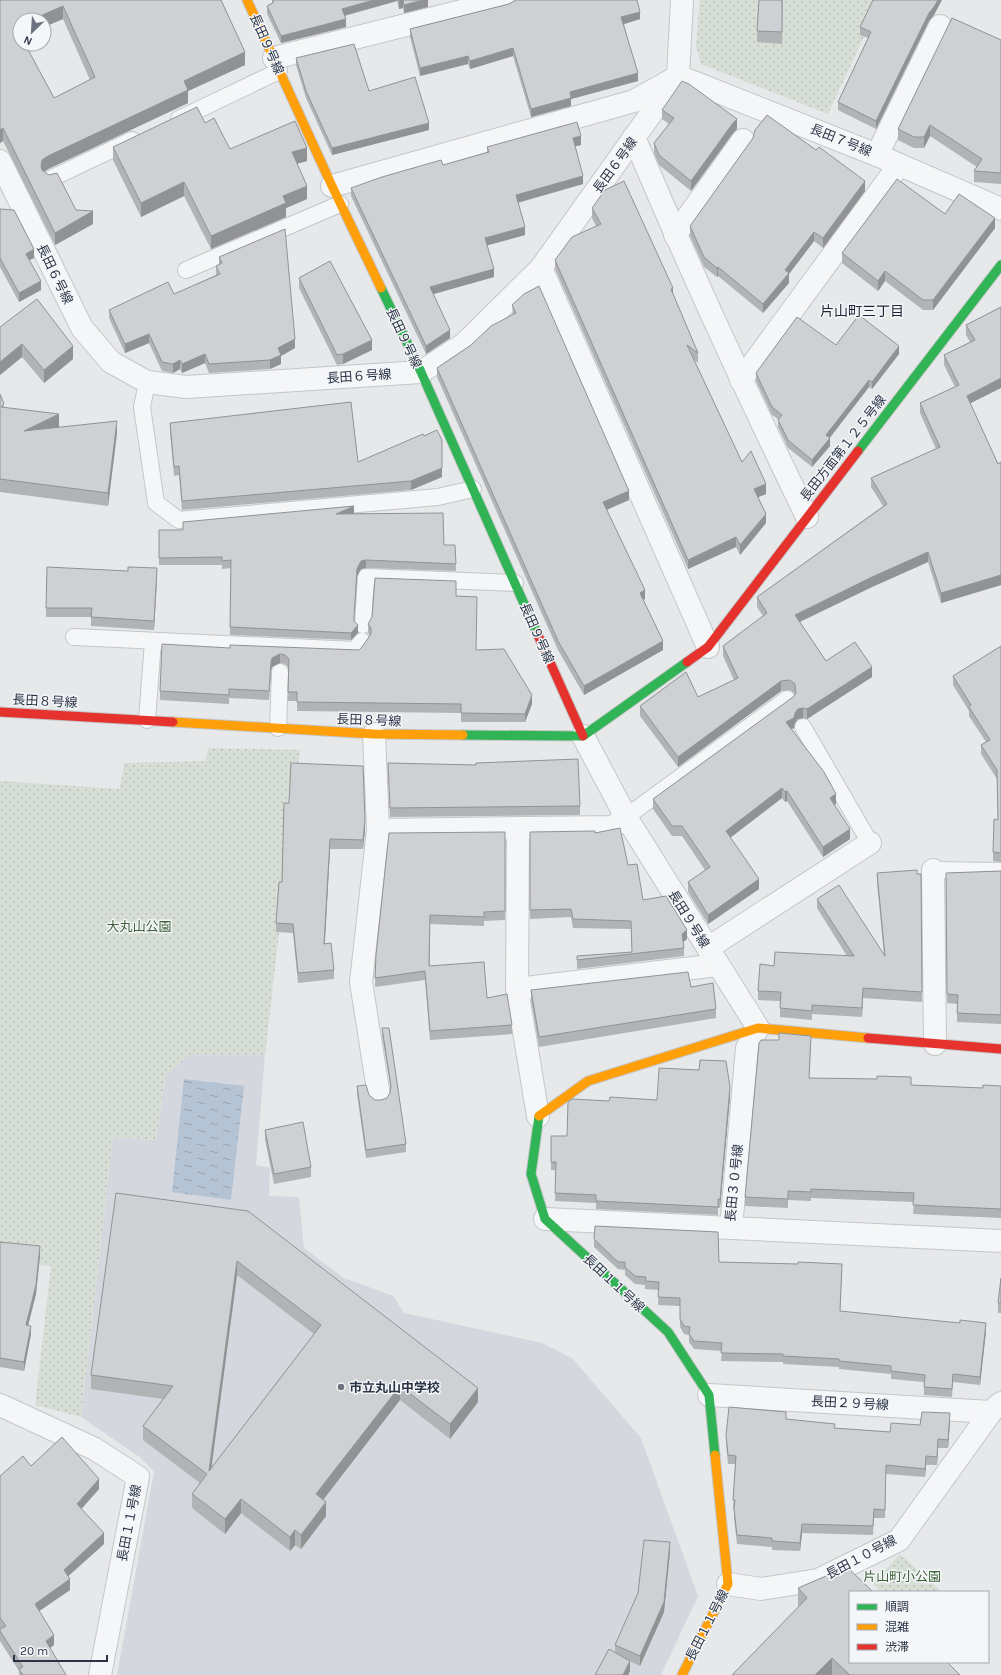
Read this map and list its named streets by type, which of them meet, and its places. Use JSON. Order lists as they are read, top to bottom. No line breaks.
{"streets":{"street":["長田９号線","長田７号線","長田６号線","長田方面第１２５号線","長田８号線","長田３０号線","長田１１号線","長田２９号線","長田１０号線"]},"crossings":[["長田９号線","長田６号線"],["長田９号線","長田８号線"],["長田９号線","長田３０号線"],["長田７号線","長田６号線"],["長田３０号線","長田１１号線"],["長田１１号線","長田２９号線"],["長田１１号線","長田１０号線"],["長田２９号線","長田１０号線"]],"districts":["片山町三丁目"],"parks":["大丸山公園","片山町小公園"],"places":["市立丸山中学校"],"legend":["順調","混雑","渋滞"],"scale_bar":"20 m","north":"bottom left"}
